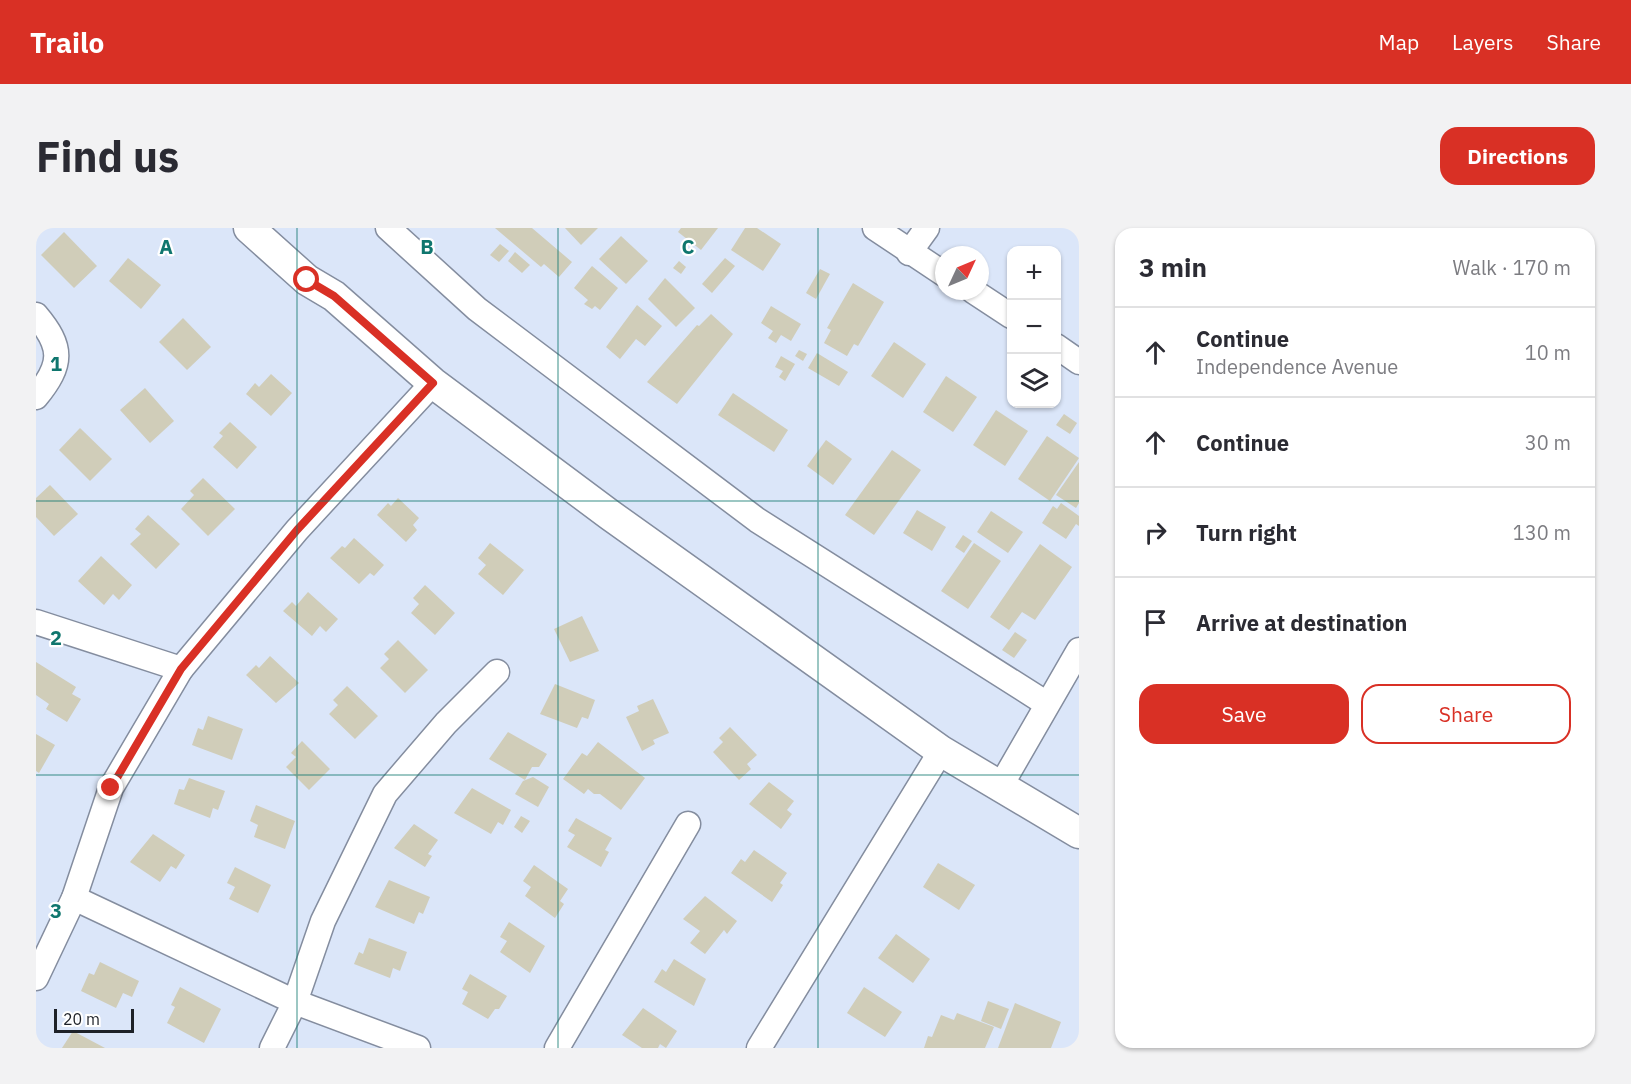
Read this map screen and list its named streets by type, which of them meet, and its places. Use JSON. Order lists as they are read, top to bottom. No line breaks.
{"scale_bar":"20 m","north":"top right","page":{"header":"Trailo","nav":["Map","Layers","Share"],"buttons":["Directions",["Save","Share"]],"title":"Find us","heading":["3 min","Walk · 170 m"],"map_buttons":["+","−"],"list":[["Continue","Independence Avenue","10 m"],["Continue","30 m"],["Turn right","130 m"],"Arrive at destination"],"scale":"20 m"},"grid":{"columns":["A","B","C"],"rows":["1","2","3"]}}
